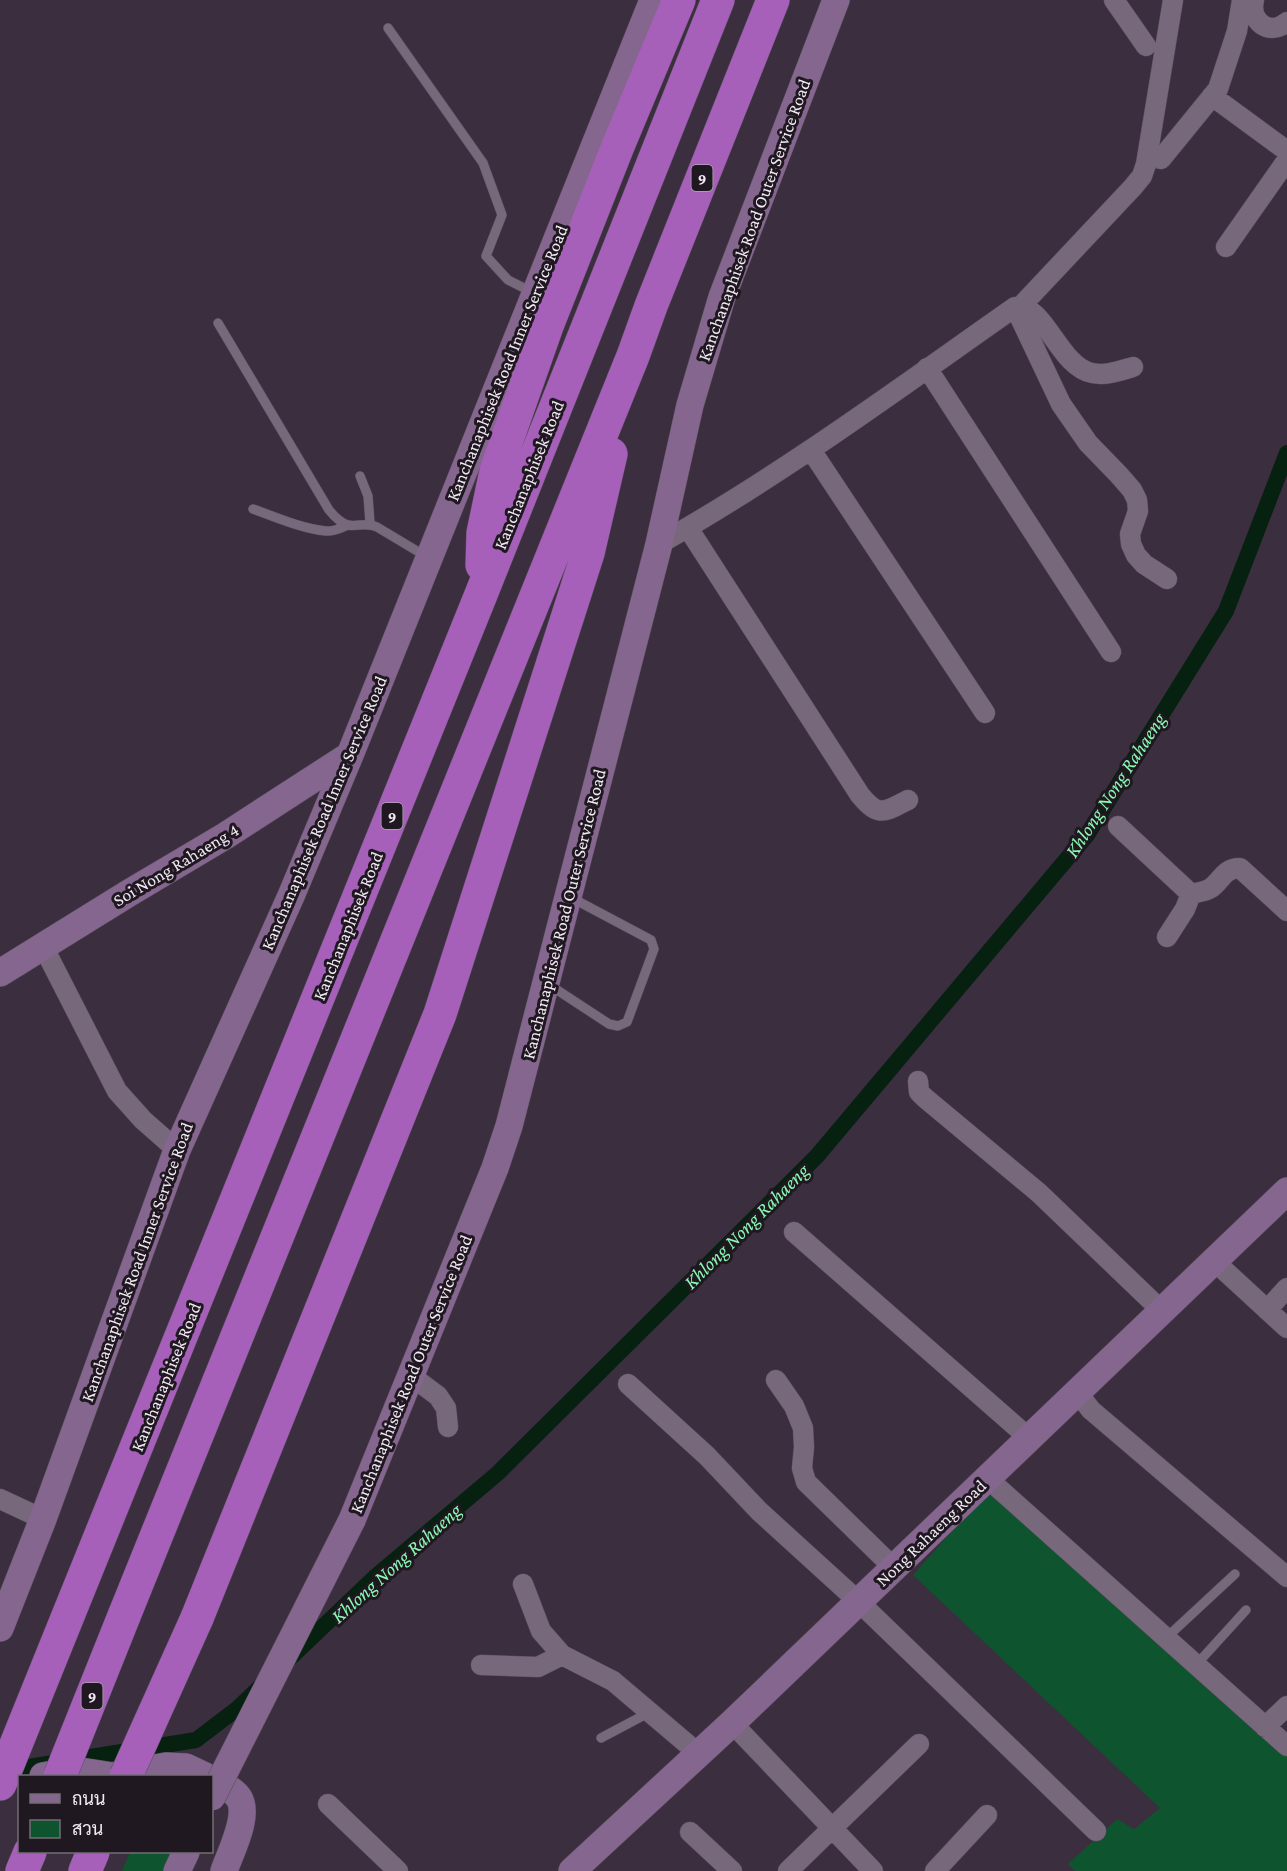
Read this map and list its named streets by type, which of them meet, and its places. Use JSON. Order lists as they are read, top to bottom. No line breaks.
{"streets":{"highway":["9","Kanchanaphisek Road"],"main road":["Kanchanaphisek Road Outer Service Road","Kanchanaphisek Road Inner Service Road","Soi Nong Rahaeng 4","Nong Rahaeng Road"]},"crossings":[["Kanchanaphisek Road Inner Service Road","Soi Nong Rahaeng 4"]],"water":["Khlong Nong Rahaeng"],"legend":["ถนน","สวน"]}
